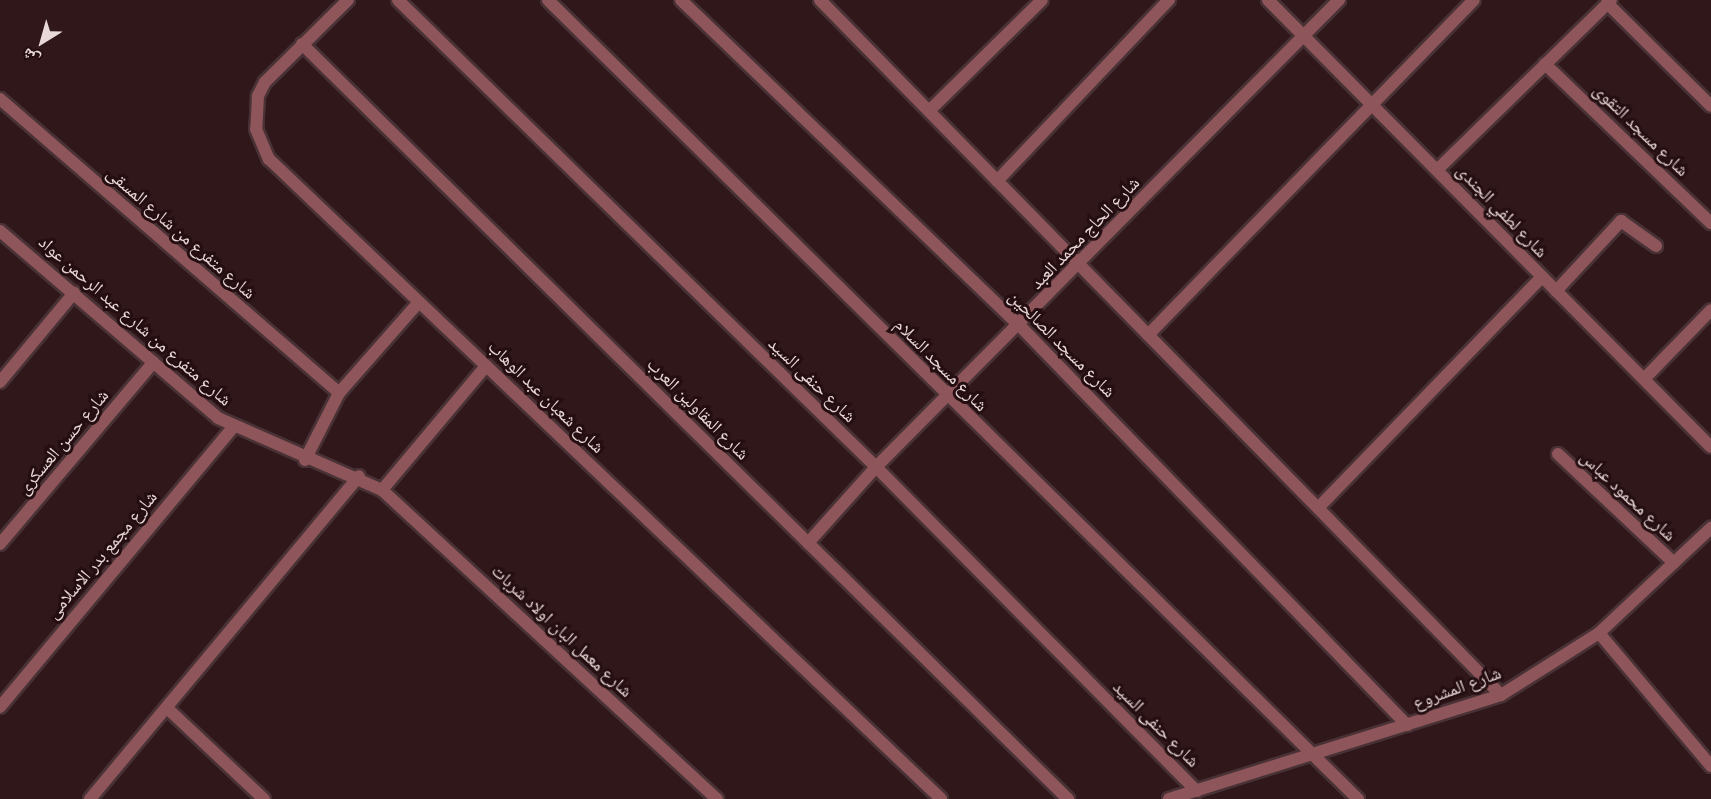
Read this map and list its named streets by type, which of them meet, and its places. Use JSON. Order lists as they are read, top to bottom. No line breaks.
{"streets":{"street":["شارع مسجد التقوى","شارع لطفي الجندى","شارع متفرع من شارع المسقى","شارع الحاج محمد العبد","شارع متفرع من شارع عبد الرحمن عواد","شارع مسجد الصالحين","شارع مسجد السلام","شارع حنفى السيد","شارع شعبان عبد الوهاب","شارع المقاولين العرب","شارع حسن العسكرى","شارع محمود عباس","شارع مجمع بدر الاسلامى","شارع معمل البان اولاد شربات","شارع المشروع"]},"crossings":[["شارع لطفي الجندى","شارع الحاج محمد العبد"],["شارع الحاج محمد العبد","شارع مسجد الصالحين"],["شارع الحاج محمد العبد","شارع مسجد السلام"],["شارع الحاج محمد العبد","شارع حنفى السيد"],["شارع الحاج محمد العبد","شارع المقاولين العرب"],["شارع متفرع من شارع عبد الرحمن عواد","شارع حسن العسكرى"],["شارع متفرع من شارع عبد الرحمن عواد","شارع مجمع بدر الاسلامى"],["شارع متفرع من شارع عبد الرحمن عواد","شارع معمل البان اولاد شربات"],["شارع مسجد الصالحين","شارع المشروع"],["شارع مسجد السلام","شارع المشروع"],["شارع حنفى السيد","شارع المشروع"],["شارع شعبان عبد الوهاب","شارع المقاولين العرب"],["شارع محمود عباس","شارع المشروع"]],"north":"bottom left"}
